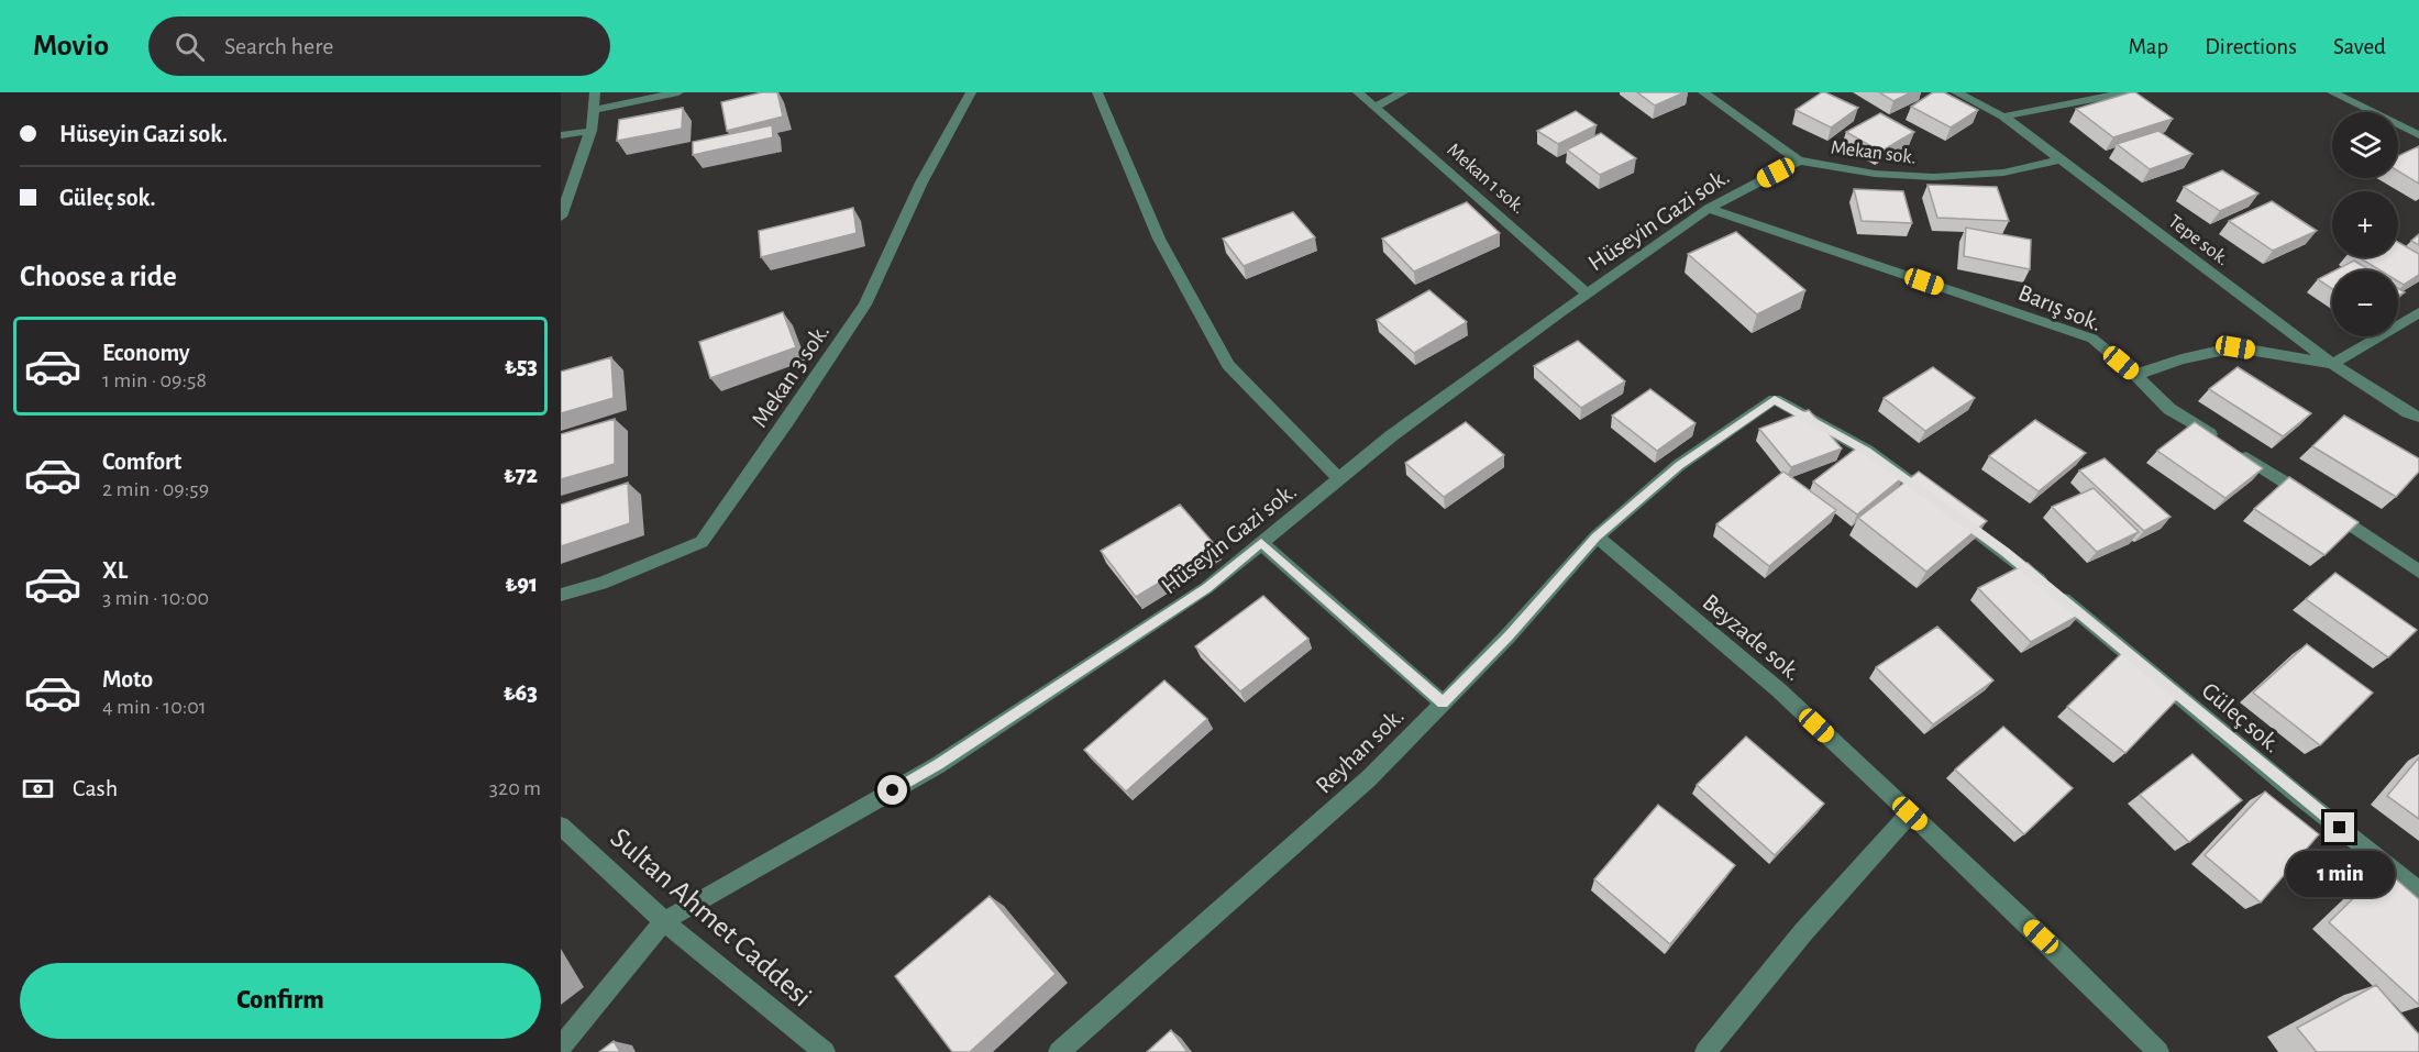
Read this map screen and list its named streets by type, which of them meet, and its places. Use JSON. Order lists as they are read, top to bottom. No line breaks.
{"streets":{"street":["Mekan sok.","Mekan 1 sok.","Hüseyin Gazi sok.","Tepe sok.","Barış sok.","Mekan 3 sok.","Beyzade sok.","Güleç sok.","Reyhan sok.","Sultan Ahmet Caddesi"]},"crossings":[["Mekan sok.","Hüseyin Gazi sok."],["Mekan sok.","Tepe sok."],["Mekan 1 sok.","Hüseyin Gazi sok."],["Hüseyin Gazi sok.","Barış sok."],["Hüseyin Gazi sok.","Sultan Ahmet Caddesi"],["Beyzade sok.","Reyhan sok."],["Güleç sok.","Reyhan sok."]],"page":{"header":"Movio","search":"Search here","nav":["Map","Directions","Saved"],"banner":["Hüseyin Gazi sok.","Güleç sok."],"map_buttons":["+","−"],"heading":"Choose a ride","list":[{"name":"Economy","note":"1 min · 09:58","value":"₺53"},{"name":"Comfort","note":"2 min · 09:59","value":"₺72"},{"name":"XL","note":"3 min · 10:00","value":"₺91"},{"name":"Moto","note":"4 min · 10:01","value":"₺63"}],"pay":["Cash","320 m"],"bubble":"1 min","buttons":"Confirm"}}
